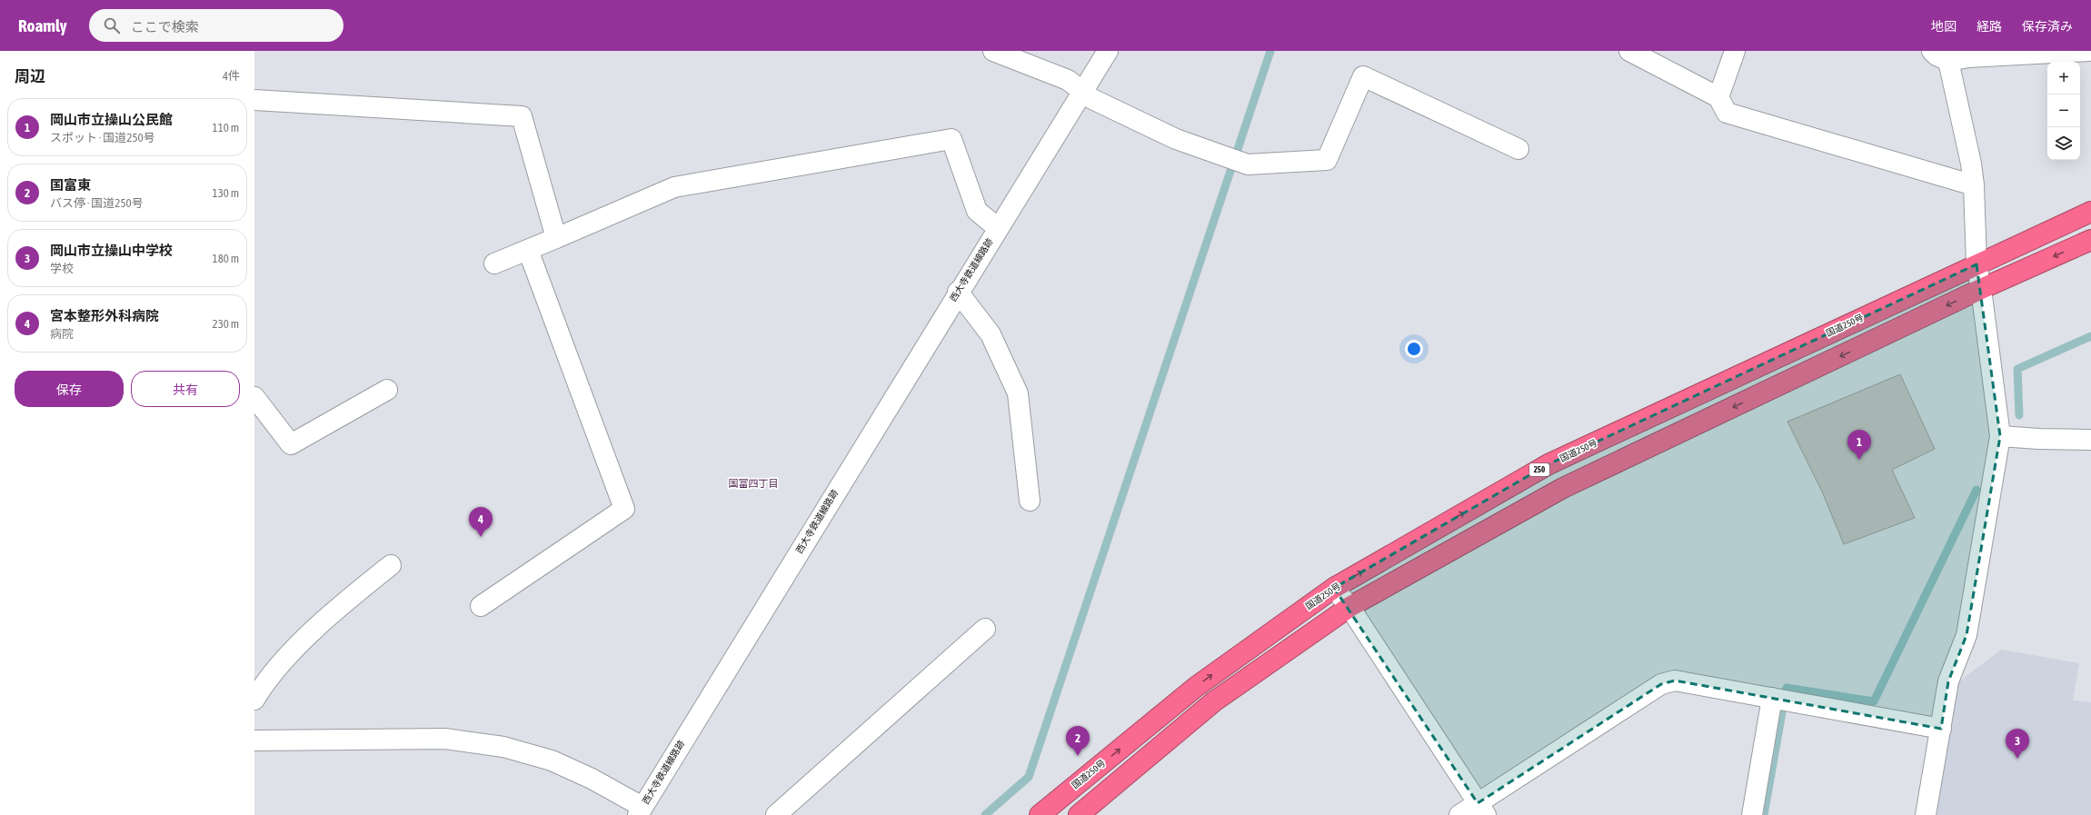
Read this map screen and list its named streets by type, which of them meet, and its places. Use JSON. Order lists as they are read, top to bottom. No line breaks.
{"streets":{"highway":["国道250号","250"],"street":["西大寺鉄道線路跡"]},"districts":["国富四丁目"],"page":{"header":"Roamly","search":"ここで検索","nav":["地図","経路","保存済み"],"heading":["周辺","4件"],"map_buttons":["+","−"],"list":[{"mark":"1","name":"岡山市立操山公民館","note":"スポット · 国道250号","value":"110 m"},{"mark":"2","name":"国富東","note":"バス停 · 国道250号","value":"130 m"},{"mark":"3","name":"岡山市立操山中学校","note":"学校","value":"180 m"},{"mark":"4","name":"宮本整形外科病院","note":"病院","value":"230 m"}],"buttons":["保存","共有"],"pins":["1","4","2","3"]}}
